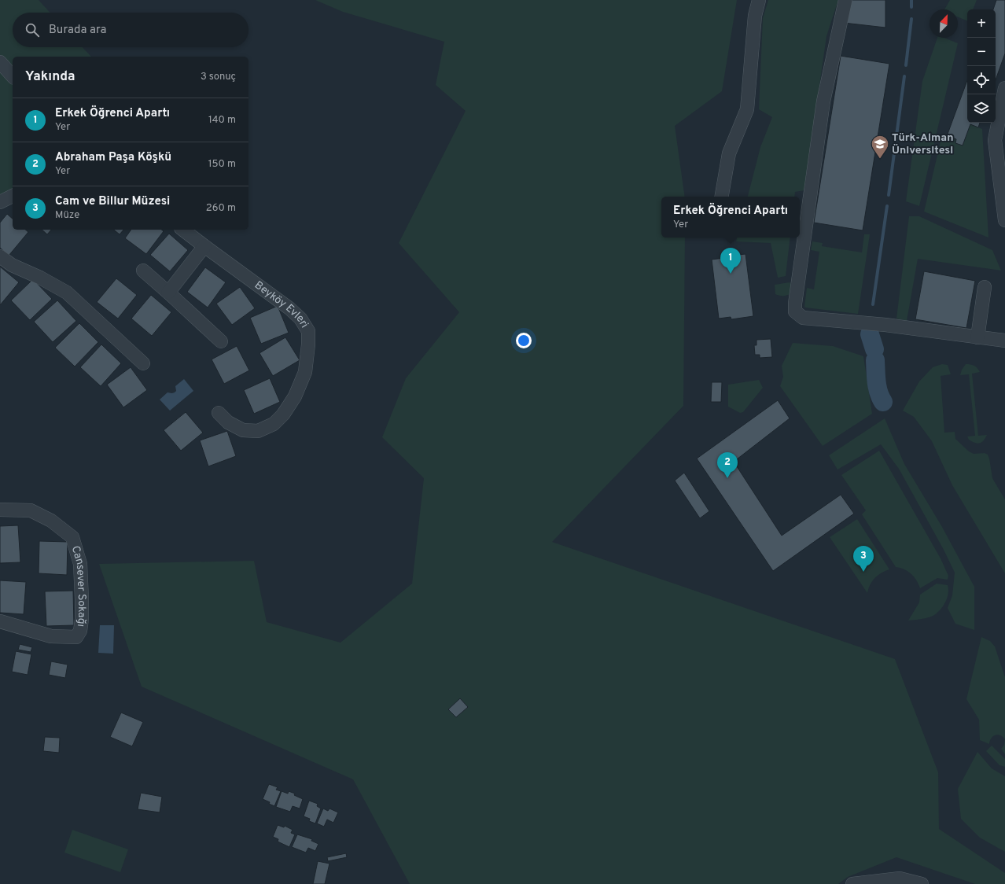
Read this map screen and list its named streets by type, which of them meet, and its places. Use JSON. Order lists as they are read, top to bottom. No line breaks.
{"streets":{"street":["Beyköy Evleri","Cansever Sokağı"]},"places":{"school or university":["Türk-Alman Üniversitesi"]},"north":"top right","page":{"map_buttons":["+","−"],"search":"Burada ara","heading":["Yakında","3 sonuç"],"list":[{"mark":"1","name":"Erkek Öğrenci Apartı","note":"Yer","value":"140 m"},{"mark":"2","name":"Abraham Paşa Köşkü","note":"Yer","value":"150 m"},{"mark":"3","name":"Cam ve Billur Müzesi","note":"Müze","value":"260 m"}],"popup":["Erkek Öğrenci Apartı","Yer"],"pins":["1","2","3"]}}
